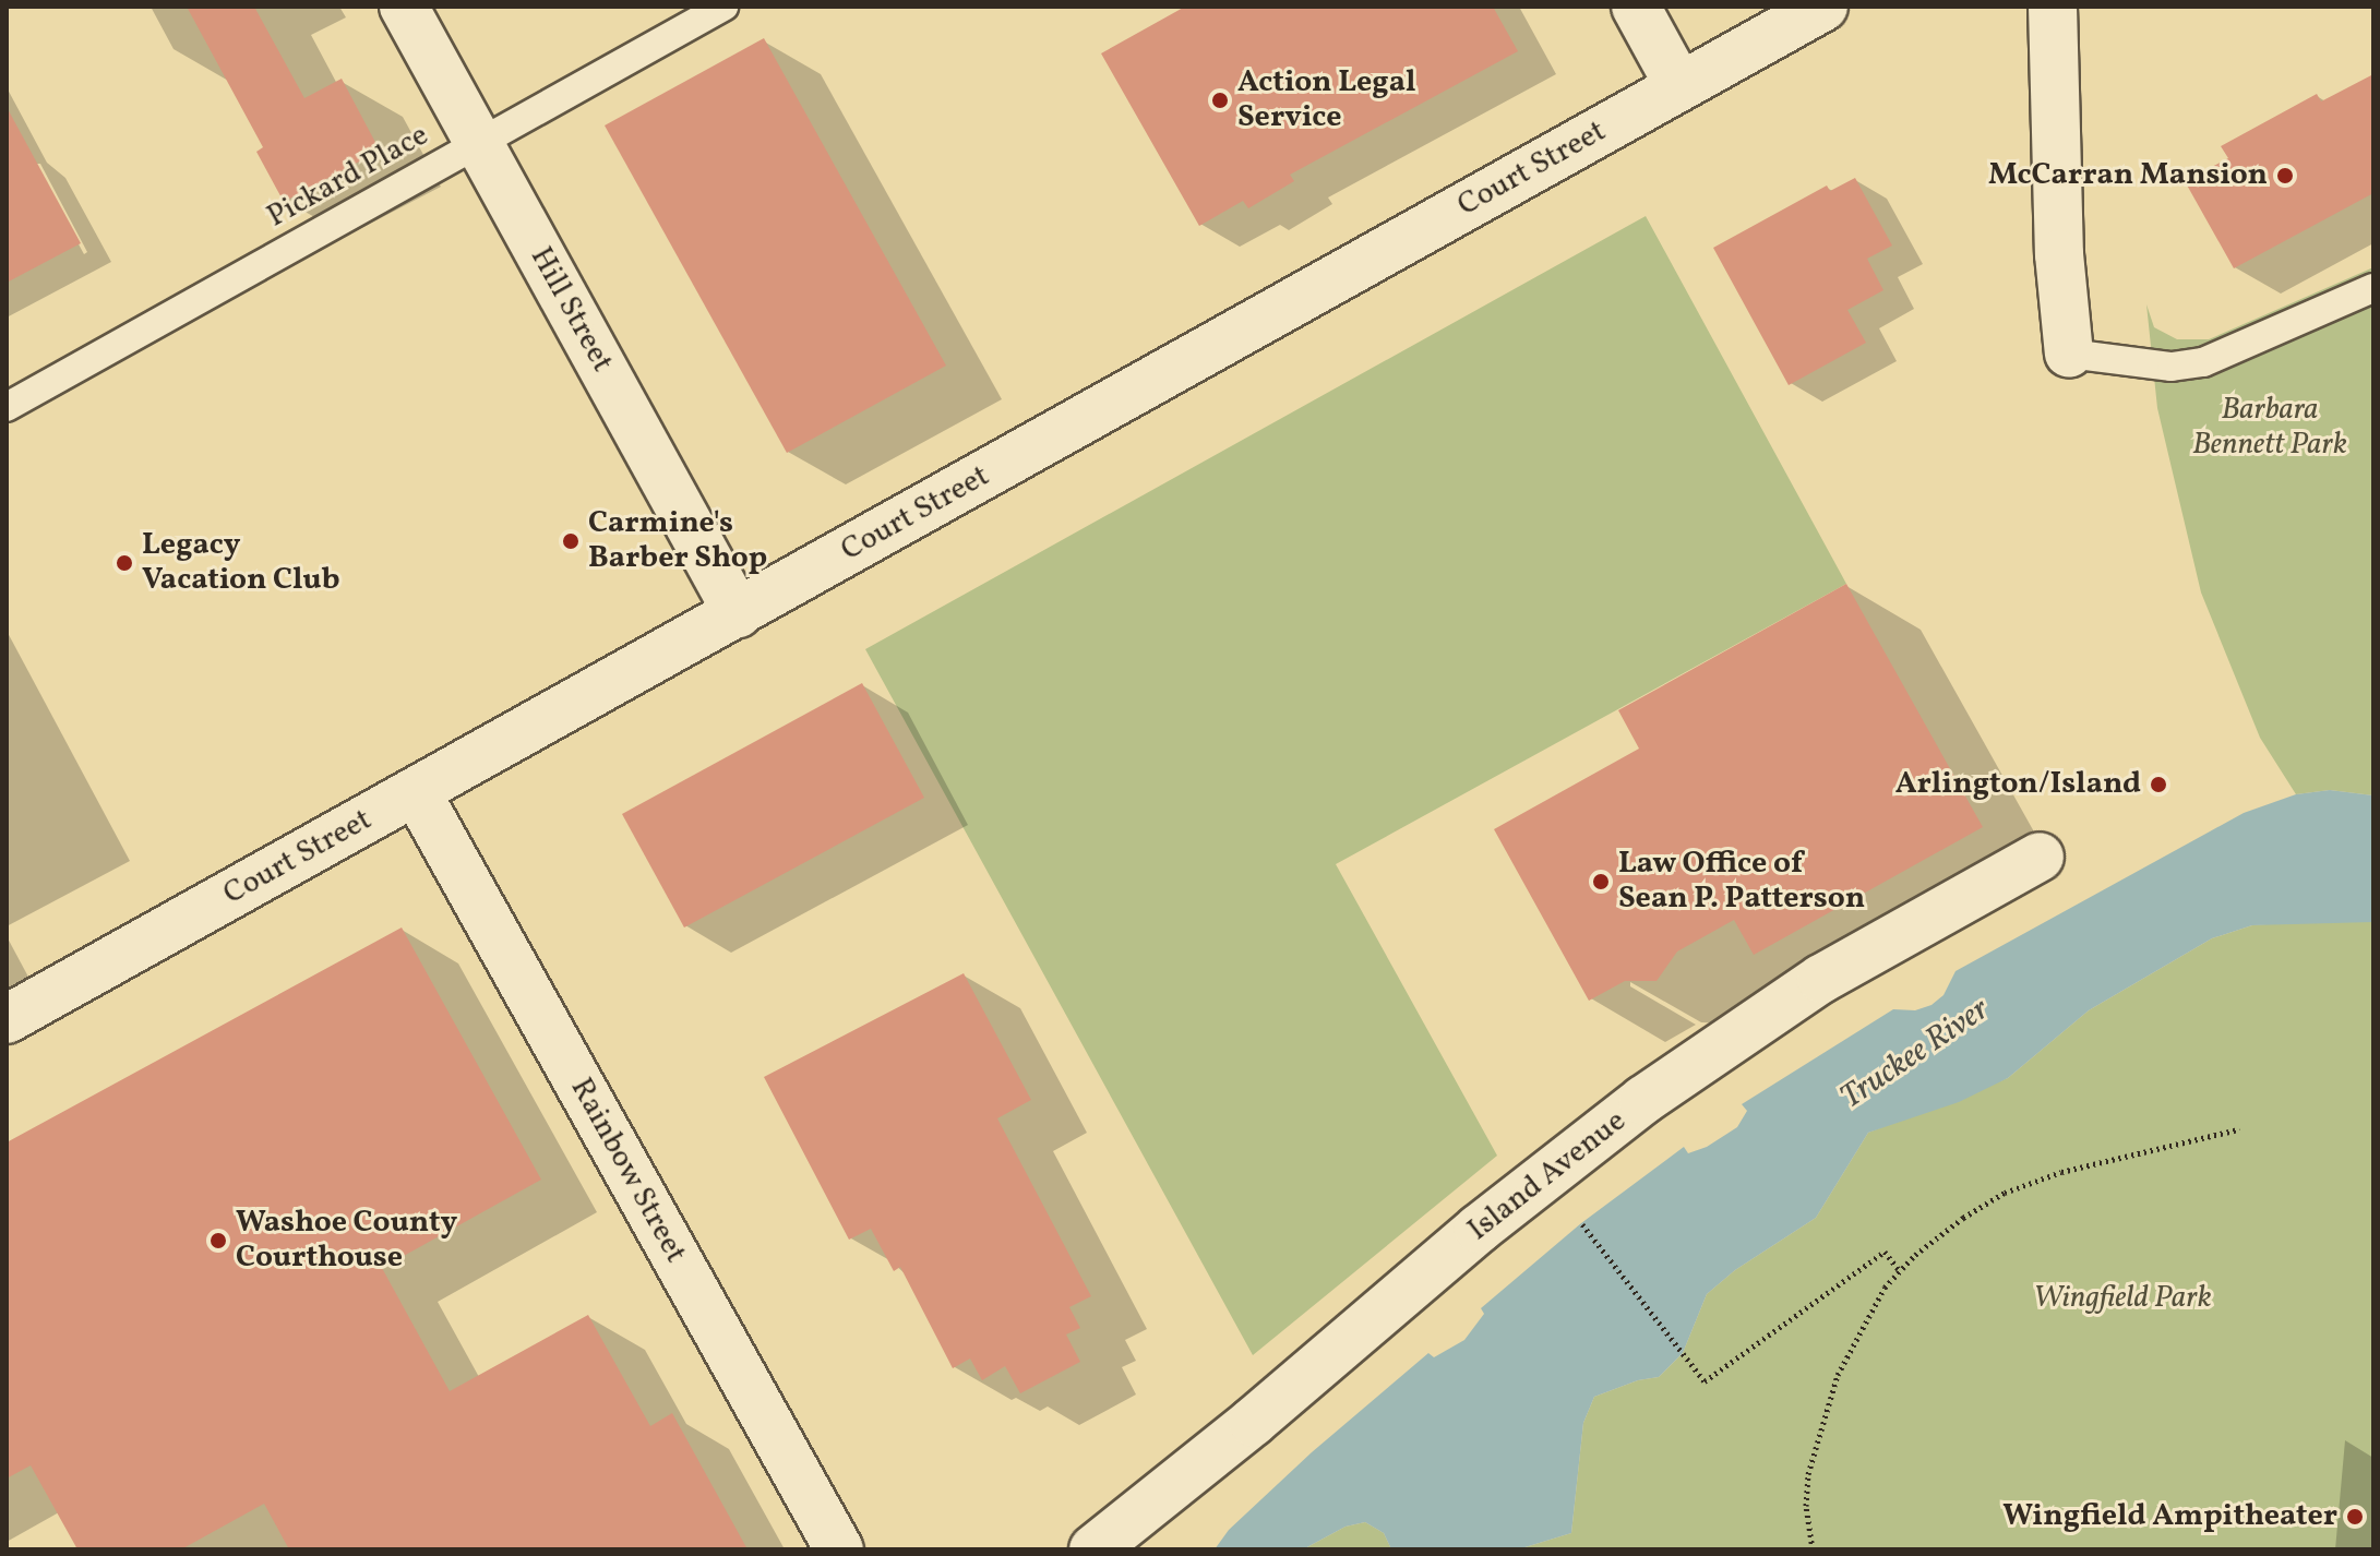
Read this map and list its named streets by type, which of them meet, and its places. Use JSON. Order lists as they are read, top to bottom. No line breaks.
{"streets":{"street":["Court Street","Hill Street","Rainbow Street","Island Avenue"],"lane":["Pickard Place"]},"crossings":[["Court Street","Hill Street"],["Court Street","Rainbow Street"],["Pickard Place","Hill Street"]],"water":["Truckee River"],"parks":["Barbara Bennett Park","Wingfield Park"],"places":["Action Legal Service","McCarran Mansion","Carmine's Barber Shop","Legacy Vacation Club","Arlington/Island","Law Office of Sean P. Patterson","Washoe County Courthouse","Wingfield Ampitheater"]}
